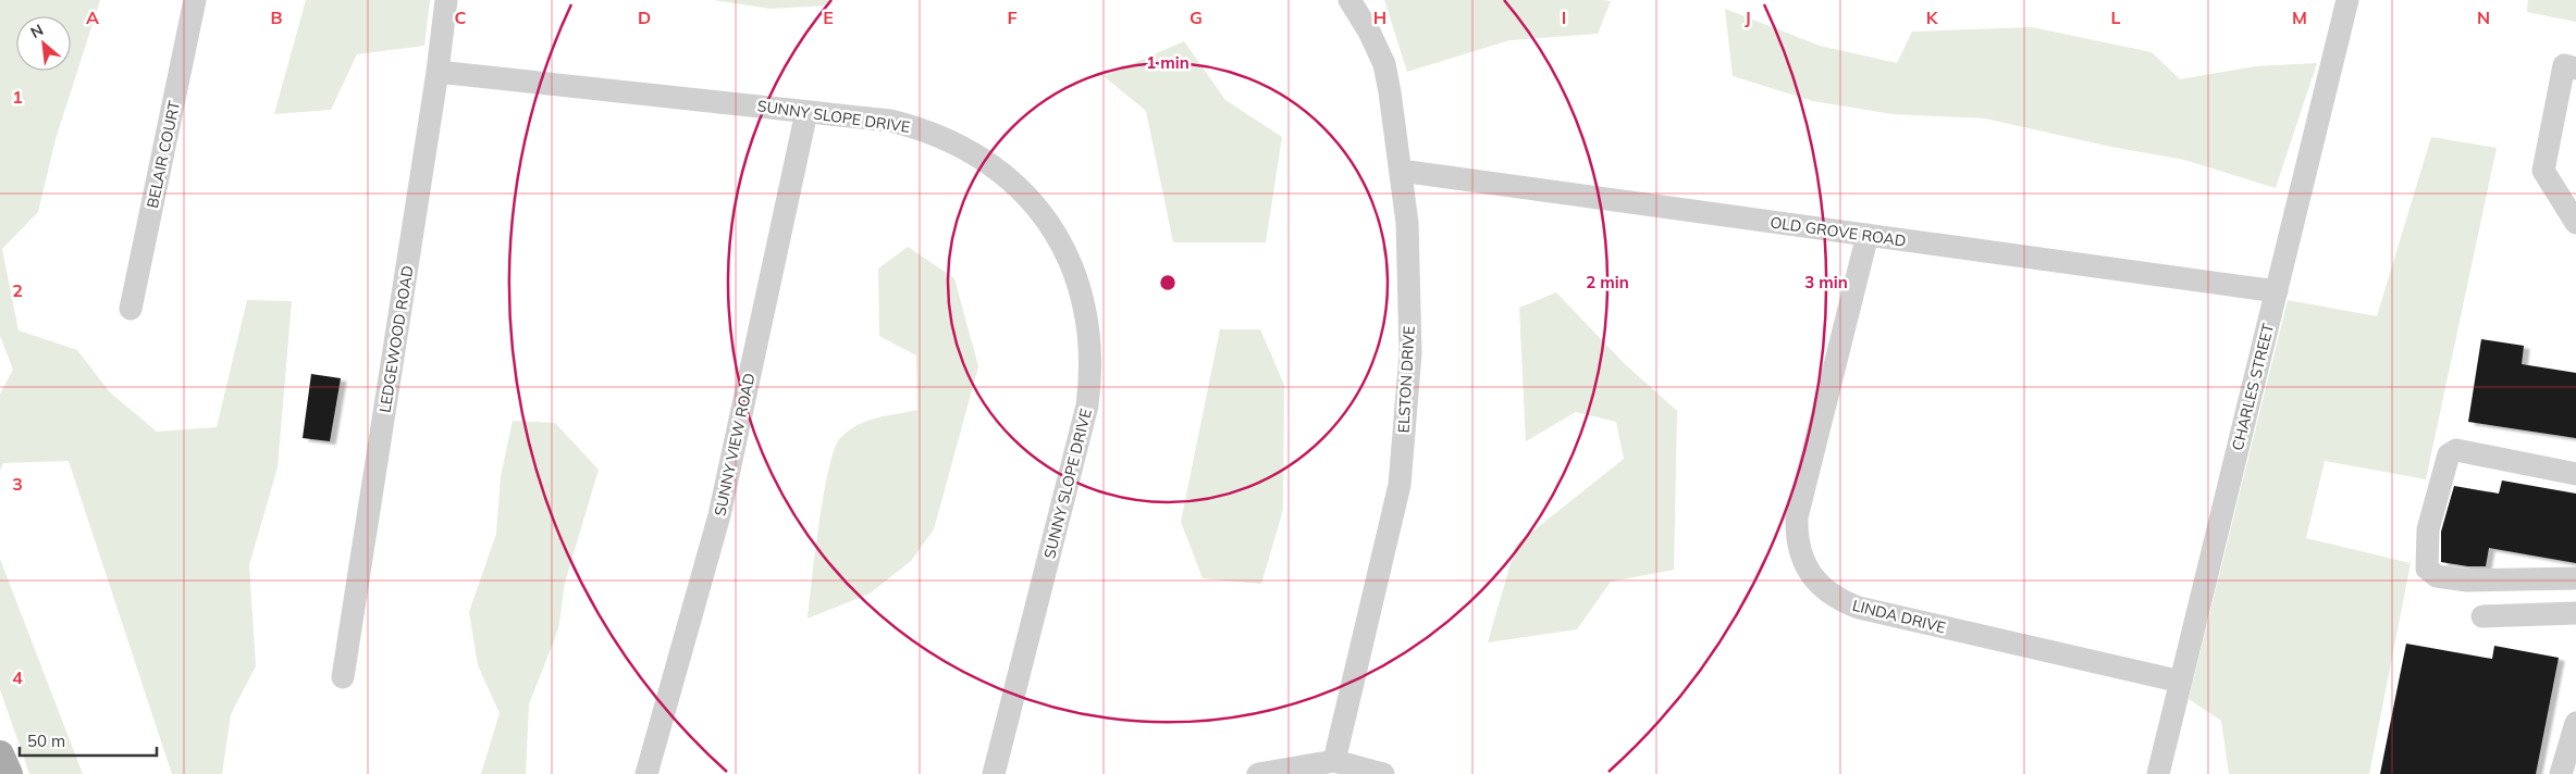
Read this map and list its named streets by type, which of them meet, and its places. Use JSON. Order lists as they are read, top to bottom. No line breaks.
{"streets":{"street":["SUNNY SLOPE DRIVE","BELAIR COURT","OLD GROVE ROAD","LEDGEWOOD ROAD","ELSTON DRIVE","CHARLES STREET","SUNNY VIEW ROAD","LINDA DRIVE"]},"crossings":[["SUNNY SLOPE DRIVE","LEDGEWOOD ROAD"],["SUNNY SLOPE DRIVE","SUNNY VIEW ROAD"],["OLD GROVE ROAD","ELSTON DRIVE"],["OLD GROVE ROAD","CHARLES STREET"],["OLD GROVE ROAD","LINDA DRIVE"],["CHARLES STREET","LINDA DRIVE"]],"scale_bar":"50 m","north":"top left","grid":{"columns":["A","B","C","D","E","F","G","H","I","J","K","L","M","N"],"rows":["1","2","3","4"]},"rings":["1 min","2 min","3 min"]}
